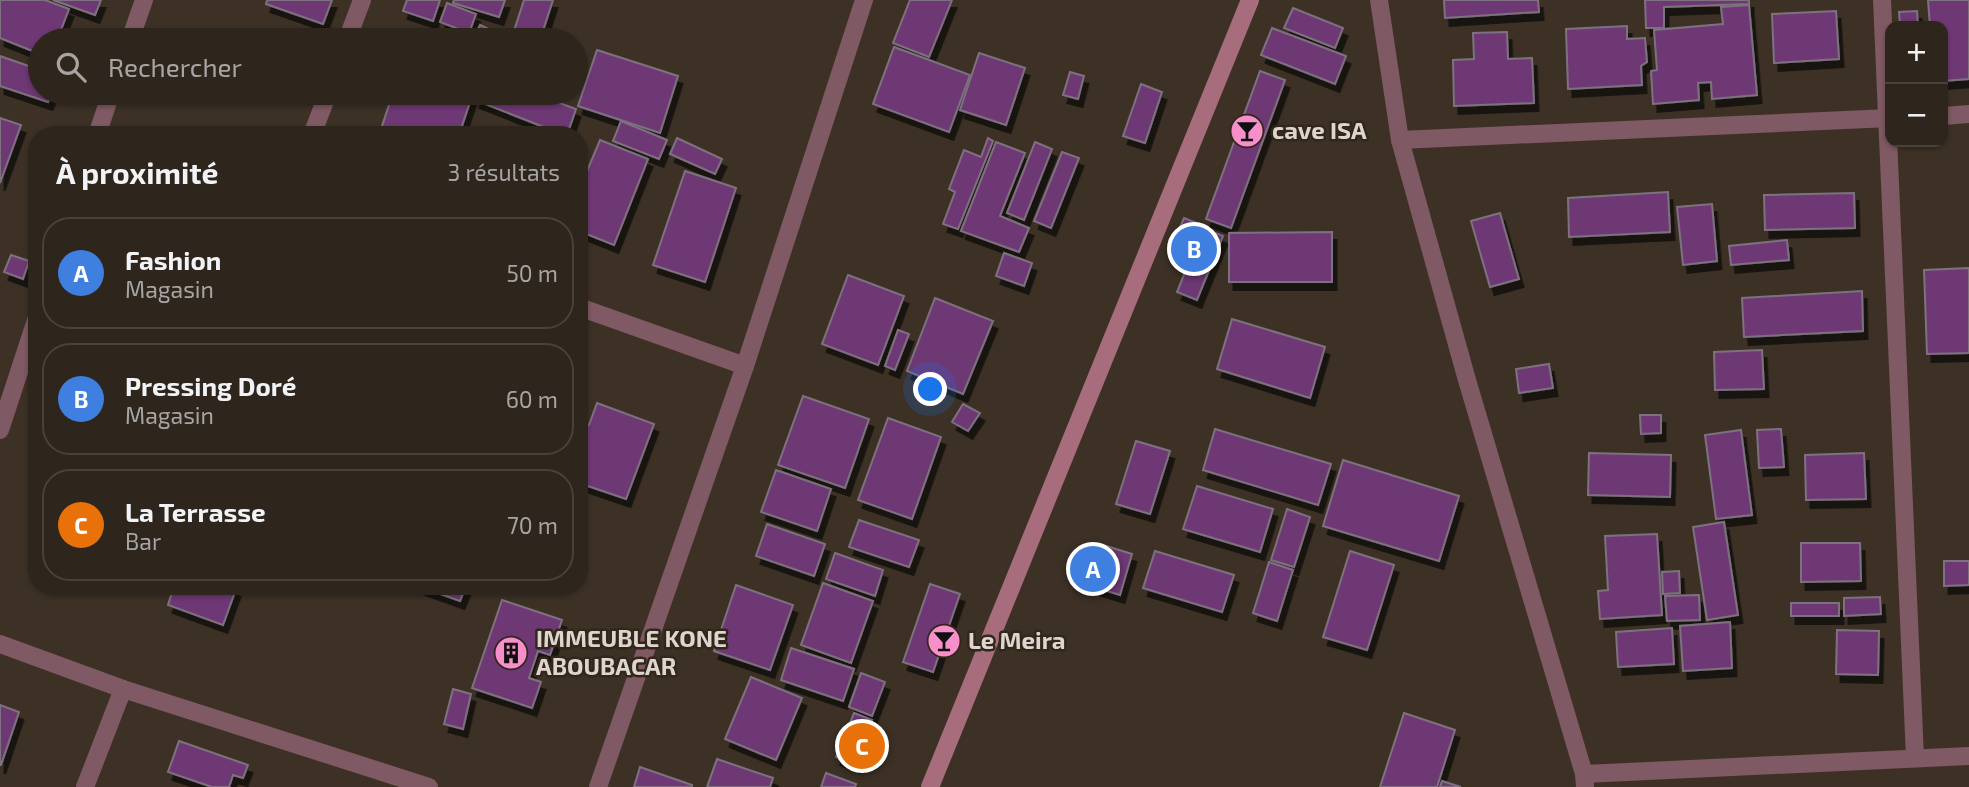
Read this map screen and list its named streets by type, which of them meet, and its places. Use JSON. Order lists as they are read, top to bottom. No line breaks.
{"places":{"bar":["cave ISA","Le Meira"],"building":["IMMEUBLE KONE ABOUBACAR"]},"page":{"map_buttons":["+","−"],"search":"Rechercher","heading":["À proximité","3 résultats"],"list":[{"mark":"A","name":"Fashion","note":"Magasin","value":"50 m"},{"mark":"B","name":"Pressing Doré","note":"Magasin","value":"60 m"},{"mark":"C","name":"La Terrasse","note":"Bar","value":"70 m"}],"pins":["B","A","C"]}}
